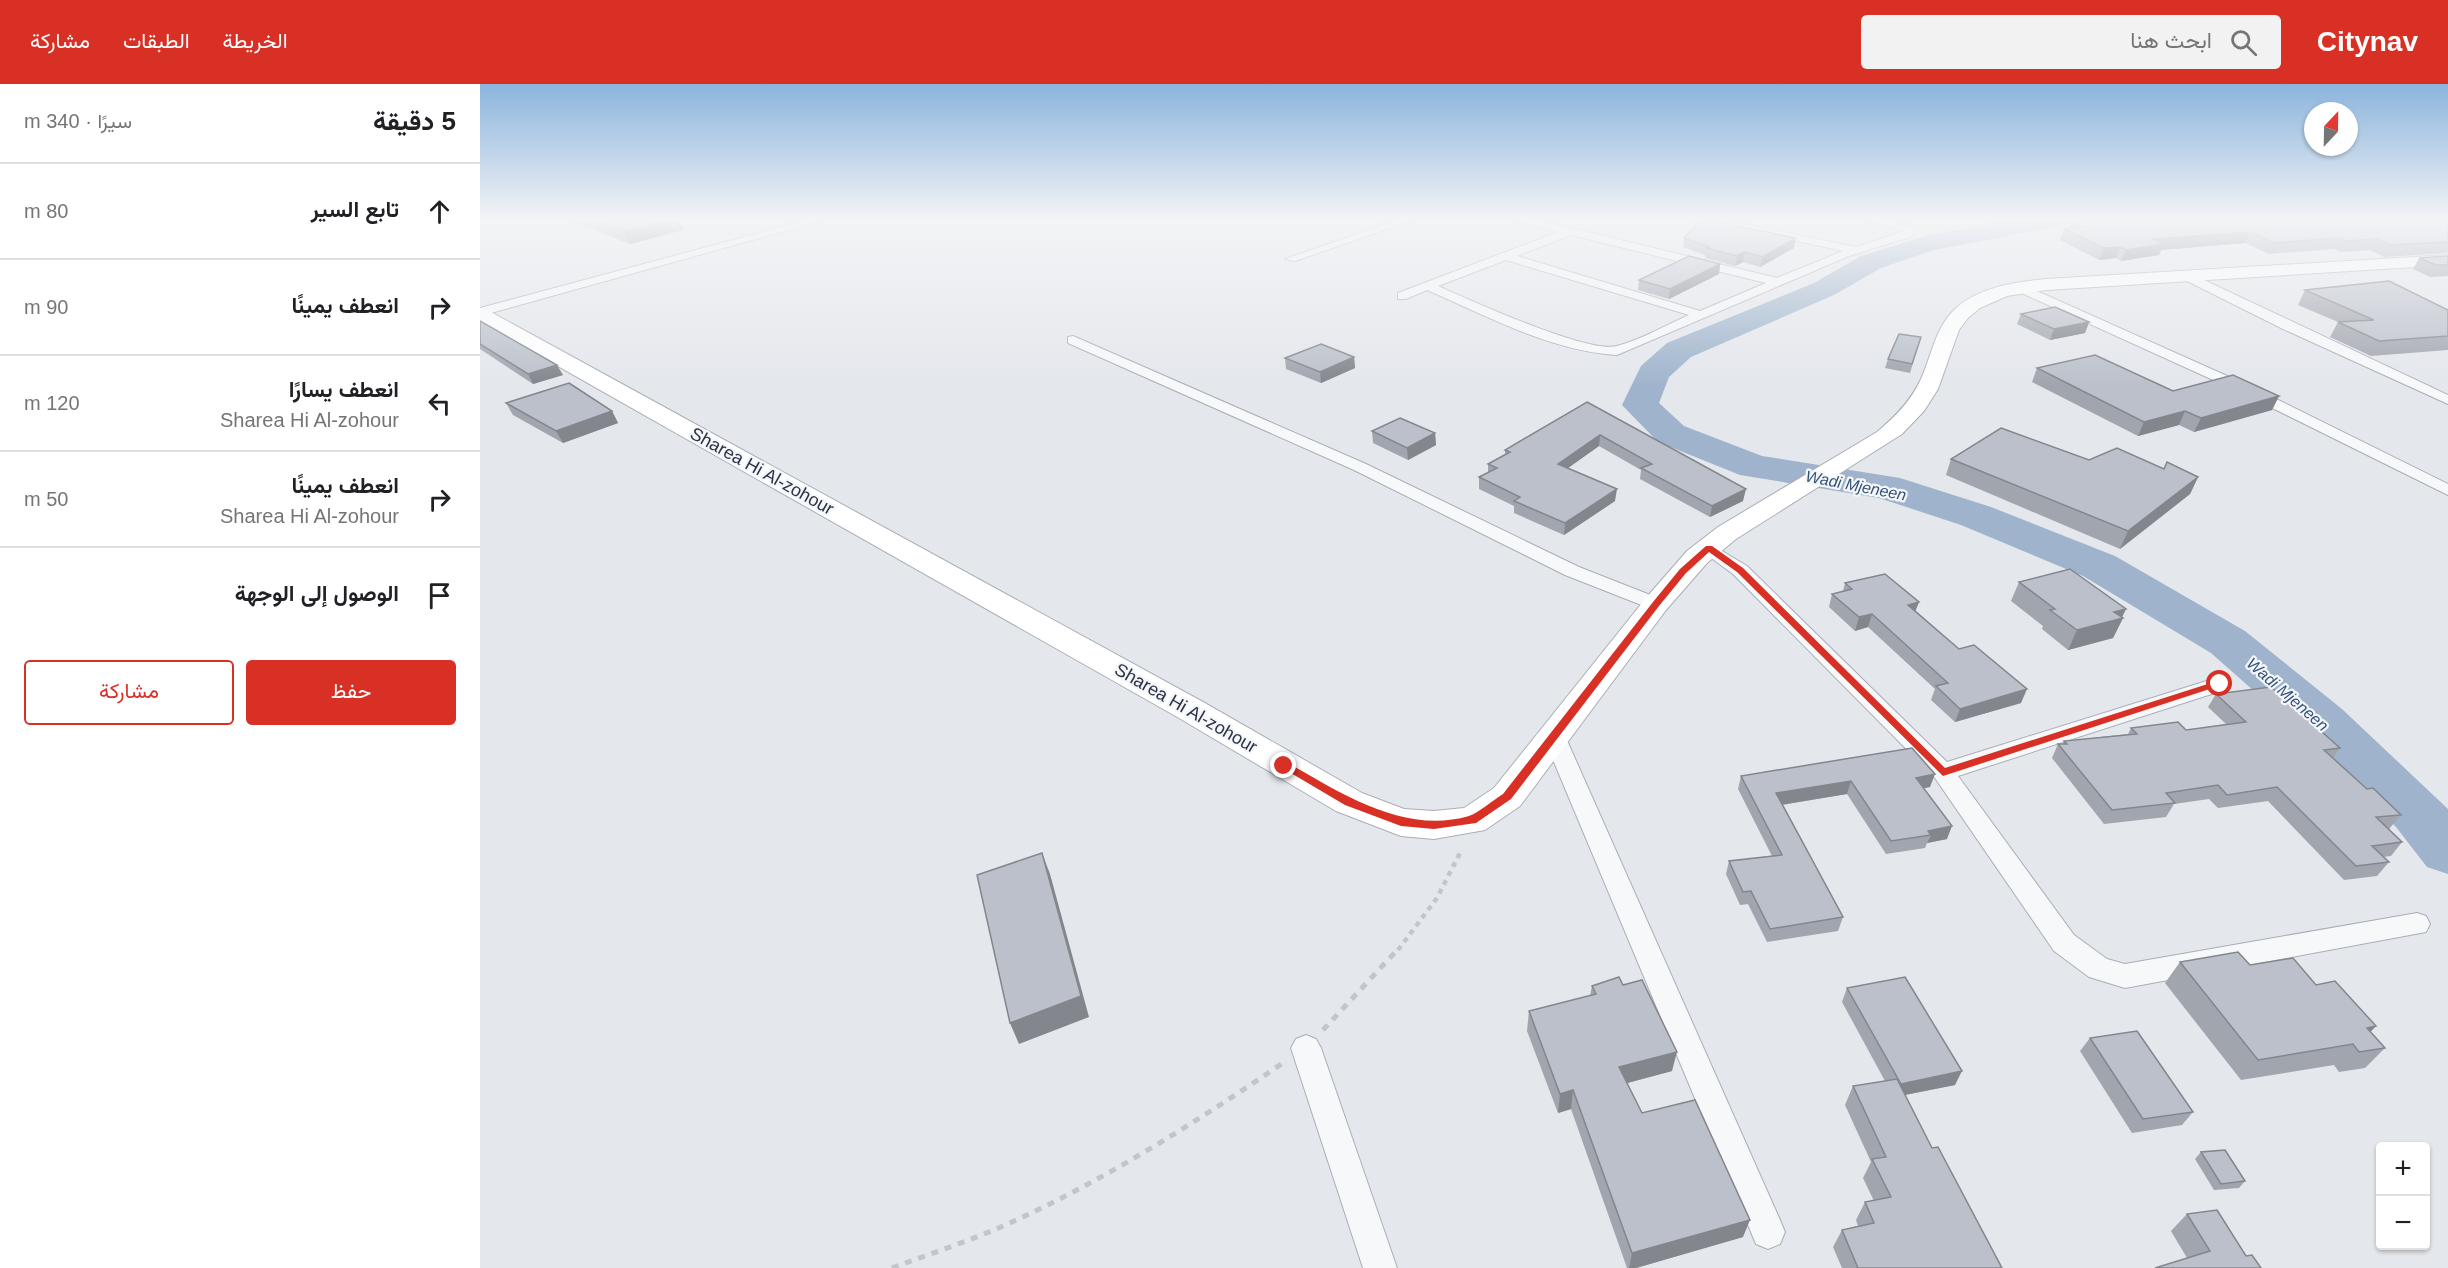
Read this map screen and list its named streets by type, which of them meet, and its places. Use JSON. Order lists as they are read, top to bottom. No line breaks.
{"streets":{"street":["Sharea Hi Al-zohour"]},"water":["Wadi Mjeneen"],"north":"top","page":{"header":"Citynav","search":"ابحث هنا","nav":["الخريطة","الطبقات","مشاركة"],"heading":["5 دقيقة","سيرًا · 340 m"],"list":[["تابع السير","80 m"],["انعطف يمينًا","90 m"],["انعطف يسارًا","Sharea Hi Al-zohour","120 m"],["انعطف يمينًا","Sharea Hi Al-zohour","50 m"],"الوصول إلى الوجهة"],"buttons":["حفظ","مشاركة"],"map_buttons":["+","−"]}}
